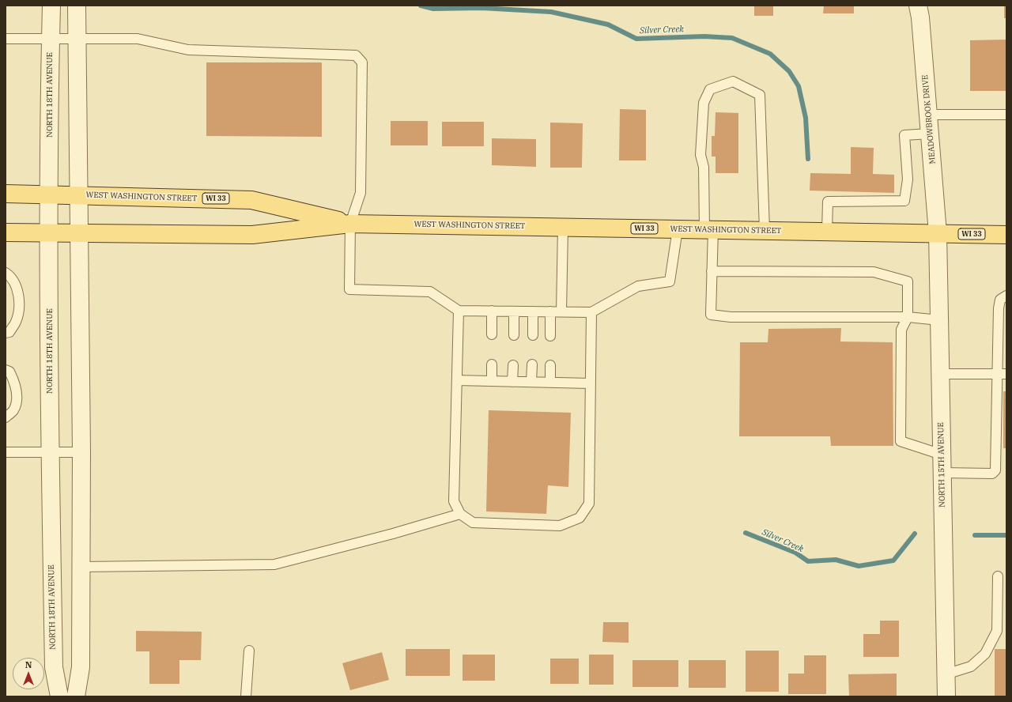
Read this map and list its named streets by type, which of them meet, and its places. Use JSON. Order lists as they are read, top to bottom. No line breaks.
{"streets":{"main road":["WEST WASHINGTON STREET","WI 33"],"street":["NORTH 18TH AVENUE","MEADOWBROOK DRIVE","NORTH 15TH AVENUE"]},"crossings":[["NORTH 18TH AVENUE","WEST WASHINGTON STREET"],["MEADOWBROOK DRIVE","WEST WASHINGTON STREET"],["MEADOWBROOK DRIVE","NORTH 15TH AVENUE"],["WEST WASHINGTON STREET","NORTH 15TH AVENUE"]],"water":["Silver Creek"],"north":"top"}
